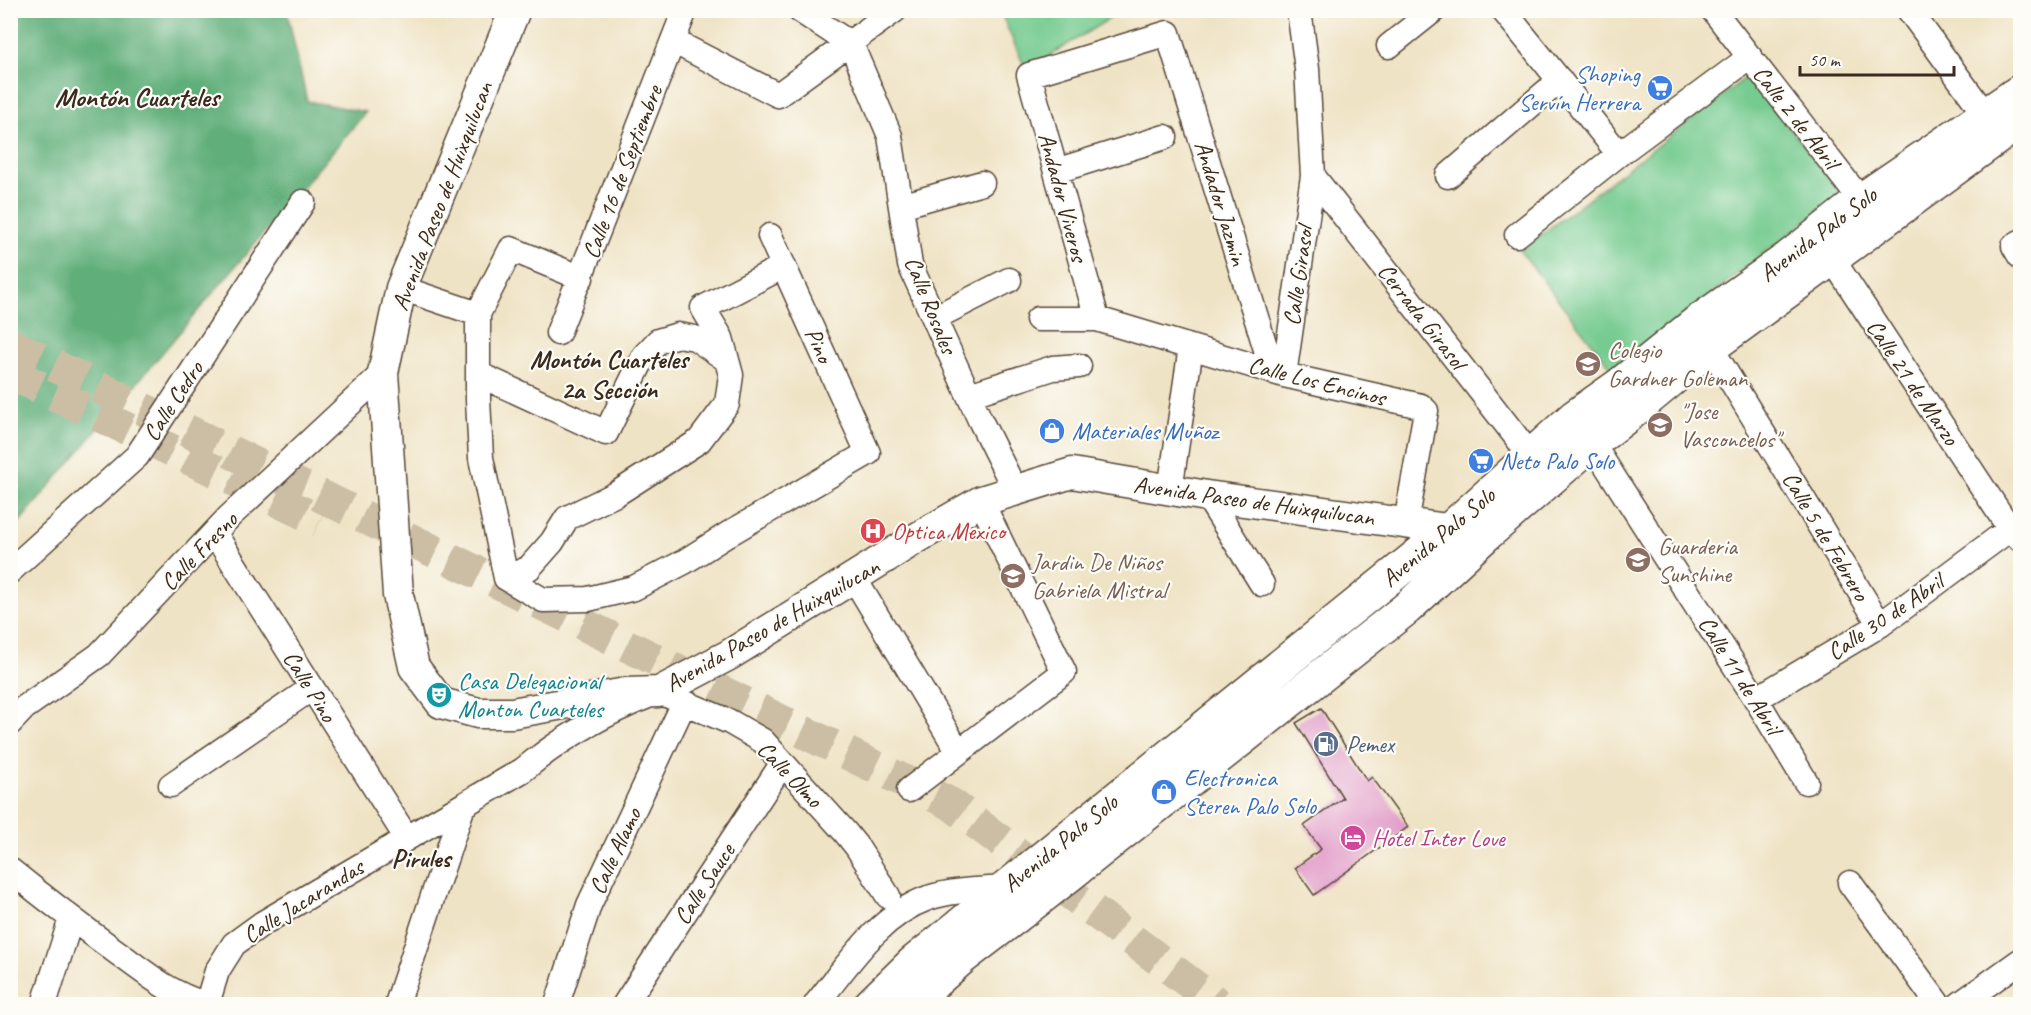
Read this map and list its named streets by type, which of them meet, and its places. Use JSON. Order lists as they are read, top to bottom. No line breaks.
{"streets":{"main road":["Avenida Palo Solo"],"street":["Calle 2 de Abril","Calle 16 de Septiembre","Avenida Paseo de Huixquilucan","Andador Viveros","Andador Jazmin","Calle Girasol","Calle Rosales","Cerrada Girasol","Pino","Calle Los Encinos","Calle 21 de Marzo","Calle Cedro","Calle 5 de Febrero","Calle Fresno","Calle 30 de Abril","Calle 11 de Abril","Calle Pino","Calle Olmo","Calle Alamo","Calle Sauce","Calle Jacarandas"]},"crossings":[["Calle 2 de Abril","Avenida Palo Solo"],["Avenida Paseo de Huixquilucan","Avenida Palo Solo"],["Avenida Paseo de Huixquilucan","Calle Rosales"],["Avenida Paseo de Huixquilucan","Calle Los Encinos"],["Avenida Paseo de Huixquilucan","Calle Fresno"],["Avenida Paseo de Huixquilucan","Calle Olmo"],["Avenida Paseo de Huixquilucan","Calle Alamo"],["Avenida Paseo de Huixquilucan","Calle Jacarandas"],["Andador Viveros","Andador Jazmin"],["Andador Viveros","Calle Los Encinos"],["Andador Jazmin","Calle Girasol"],["Andador Jazmin","Calle Los Encinos"],["Avenida Palo Solo","Cerrada Girasol"],["Avenida Palo Solo","Calle 21 de Marzo"],["Avenida Palo Solo","Calle 5 de Febrero"],["Avenida Palo Solo","Calle 11 de Abril"],["Calle Girasol","Cerrada Girasol"],["Calle Girasol","Calle Los Encinos"],["Calle 21 de Marzo","Calle 30 de Abril"],["Calle 5 de Febrero","Calle 30 de Abril"],["Calle Fresno","Calle Pino"],["Calle 30 de Abril","Calle 11 de Abril"],["Calle Pino","Calle Jacarandas"],["Calle Olmo","Calle Alamo"],["Calle Olmo","Calle Sauce"],["Calle Olmo","Calle Jacarandas"],["Calle Alamo","Calle Jacarandas"]],"districts":["Montón Cuarteles","Montón Cuarteles 2a Sección","Pirules"],"places":{"supermarket":["Shoping Servín Herrera","Neto Palo Solo"],"school or university":["Colegio Gardner Goleman","\"Jose Vasconcelos\"","Guarderia Sunshine","Jardin De Niños Gabriela Mistral"],"shop":["Materiales Muñoz","Electronica Steren Palo Solo"],"hospital":["Optica Mexico"],"theatre":["Casa Delegacional Monton Cuarteles"],"fuel station":["Pemex"],"hotel":["Hotel Inter Love"]},"scale_bar":"50 m"}
